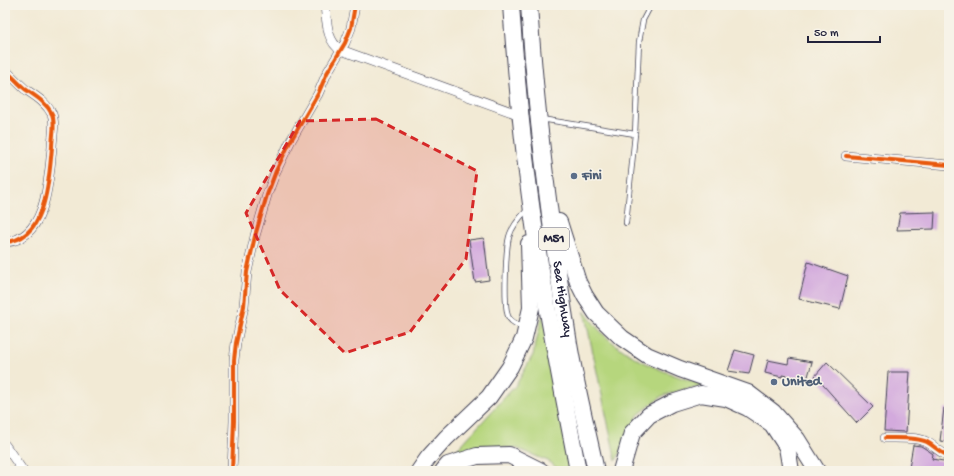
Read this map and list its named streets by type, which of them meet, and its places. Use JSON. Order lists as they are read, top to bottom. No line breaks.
{"streets":{"highway":["M51","Sea Highway"]},"places":["Fini","United"],"scale_bar":"50 m"}
